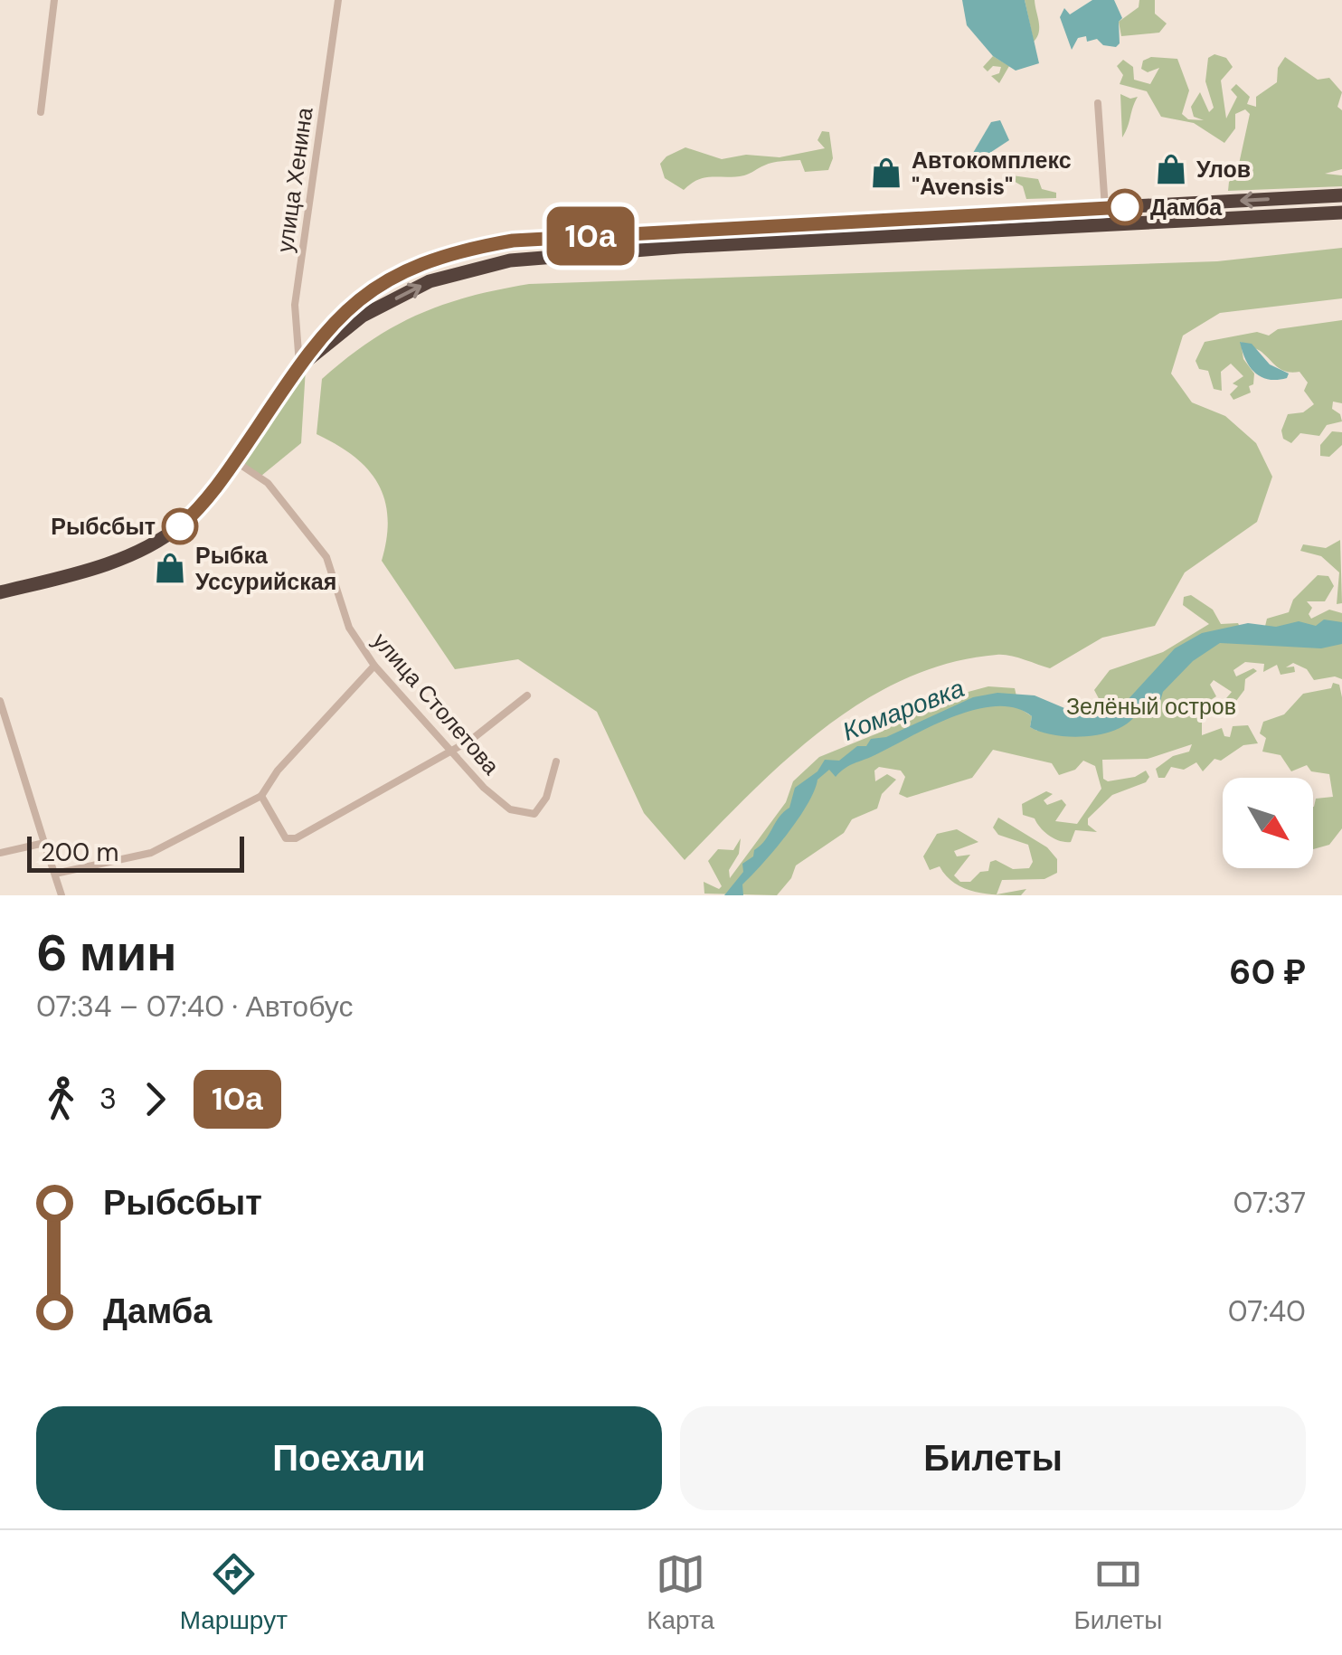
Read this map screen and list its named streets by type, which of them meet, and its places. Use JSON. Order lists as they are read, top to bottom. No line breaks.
{"streets":{"street":["улица Хенина","улица Столетова"]},"water":["Комаровка"],"parks":["Зелёный остров"],"places":{"shop":["Улов","Автокомплекс \"Avensis\"","Рыбка Уссурийская"],"other":["Дамба","Рыбсбыт"]},"lines":["bus line 10а"],"scale_bar":"200 m","north":"bottom right","page":{"on_map":"10а","scale":"200 m","heading":["6 мин","07:34 – 07:40 · Автобус","60 ₽"],"legs":["3","10а"],"list":[{"name":"Рыбсбыт","value":"07:37"},{"name":"Дамба","value":"07:40"}],"buttons":["Поехали","Билеты"],"tabs":["Маршрут","Карта","Билеты"]}}
